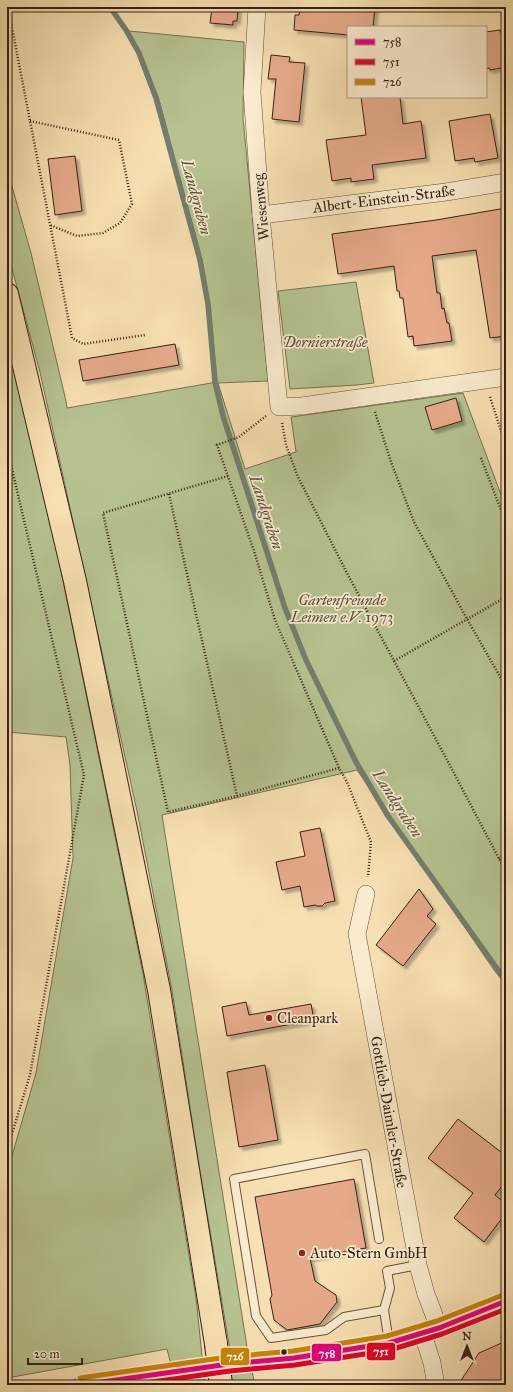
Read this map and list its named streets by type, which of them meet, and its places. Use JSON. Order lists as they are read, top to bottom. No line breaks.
{"streets":{"street":["Albert-Einstein-Straße","Wiesenweg","Gottlieb-Daimler-Straße"]},"crossings":[["Albert-Einstein-Straße","Wiesenweg"]],"water":["Landgraben"],"parks":["Dornierstraße","Gartenfreunde Leimen e.V. 1973"],"places":["Cleanpark","Auto-Stern GmbH"],"lines":["transit line 726","transit line 758","transit line 751"],"legend":["758","751","726"],"scale_bar":"20 m","north":"top"}
